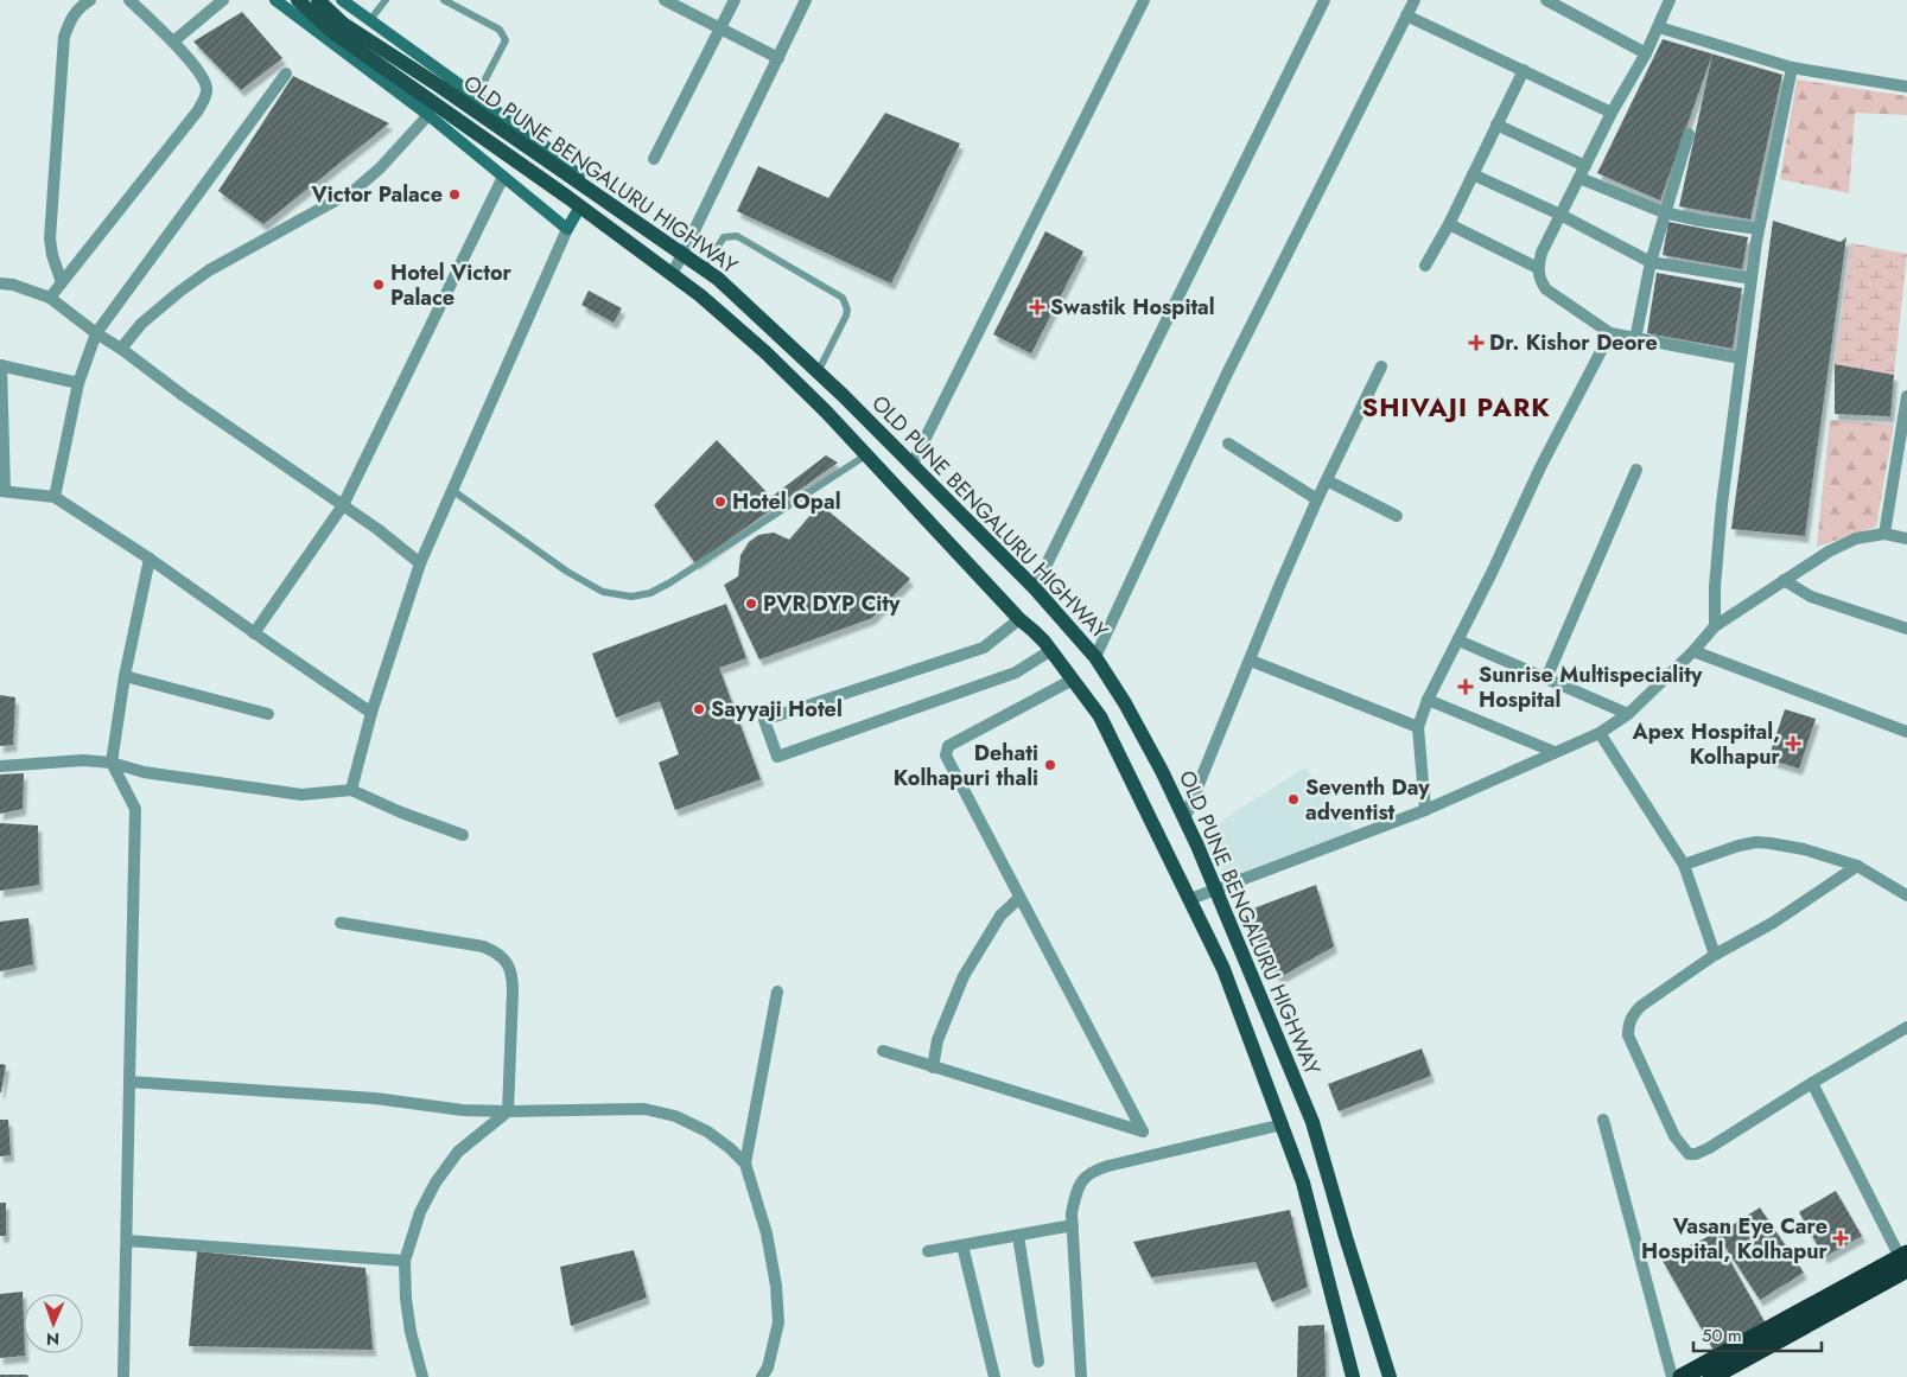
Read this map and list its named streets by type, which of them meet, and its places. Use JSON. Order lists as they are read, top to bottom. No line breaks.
{"streets":{"main road":["OLD PUNE BENGALURU HIGHWAY"]},"districts":["SHIVAJI PARK"],"places":{"other":["Victor Palace","Hotel Victor Palace","Hotel Opal","PVR DYP City","Sayyaji Hotel","Dehati Kolhapuri thali","Seventh Day adventist"],"health":["Swastik Hospital","Dr. Kishor Deore","Sunrise Multispeciality Hospital","Apex Hospital, Kolhapur","Vasan Eye Care Hospital, Kolhapur"]},"scale_bar":"50 m","north":"bottom"}
